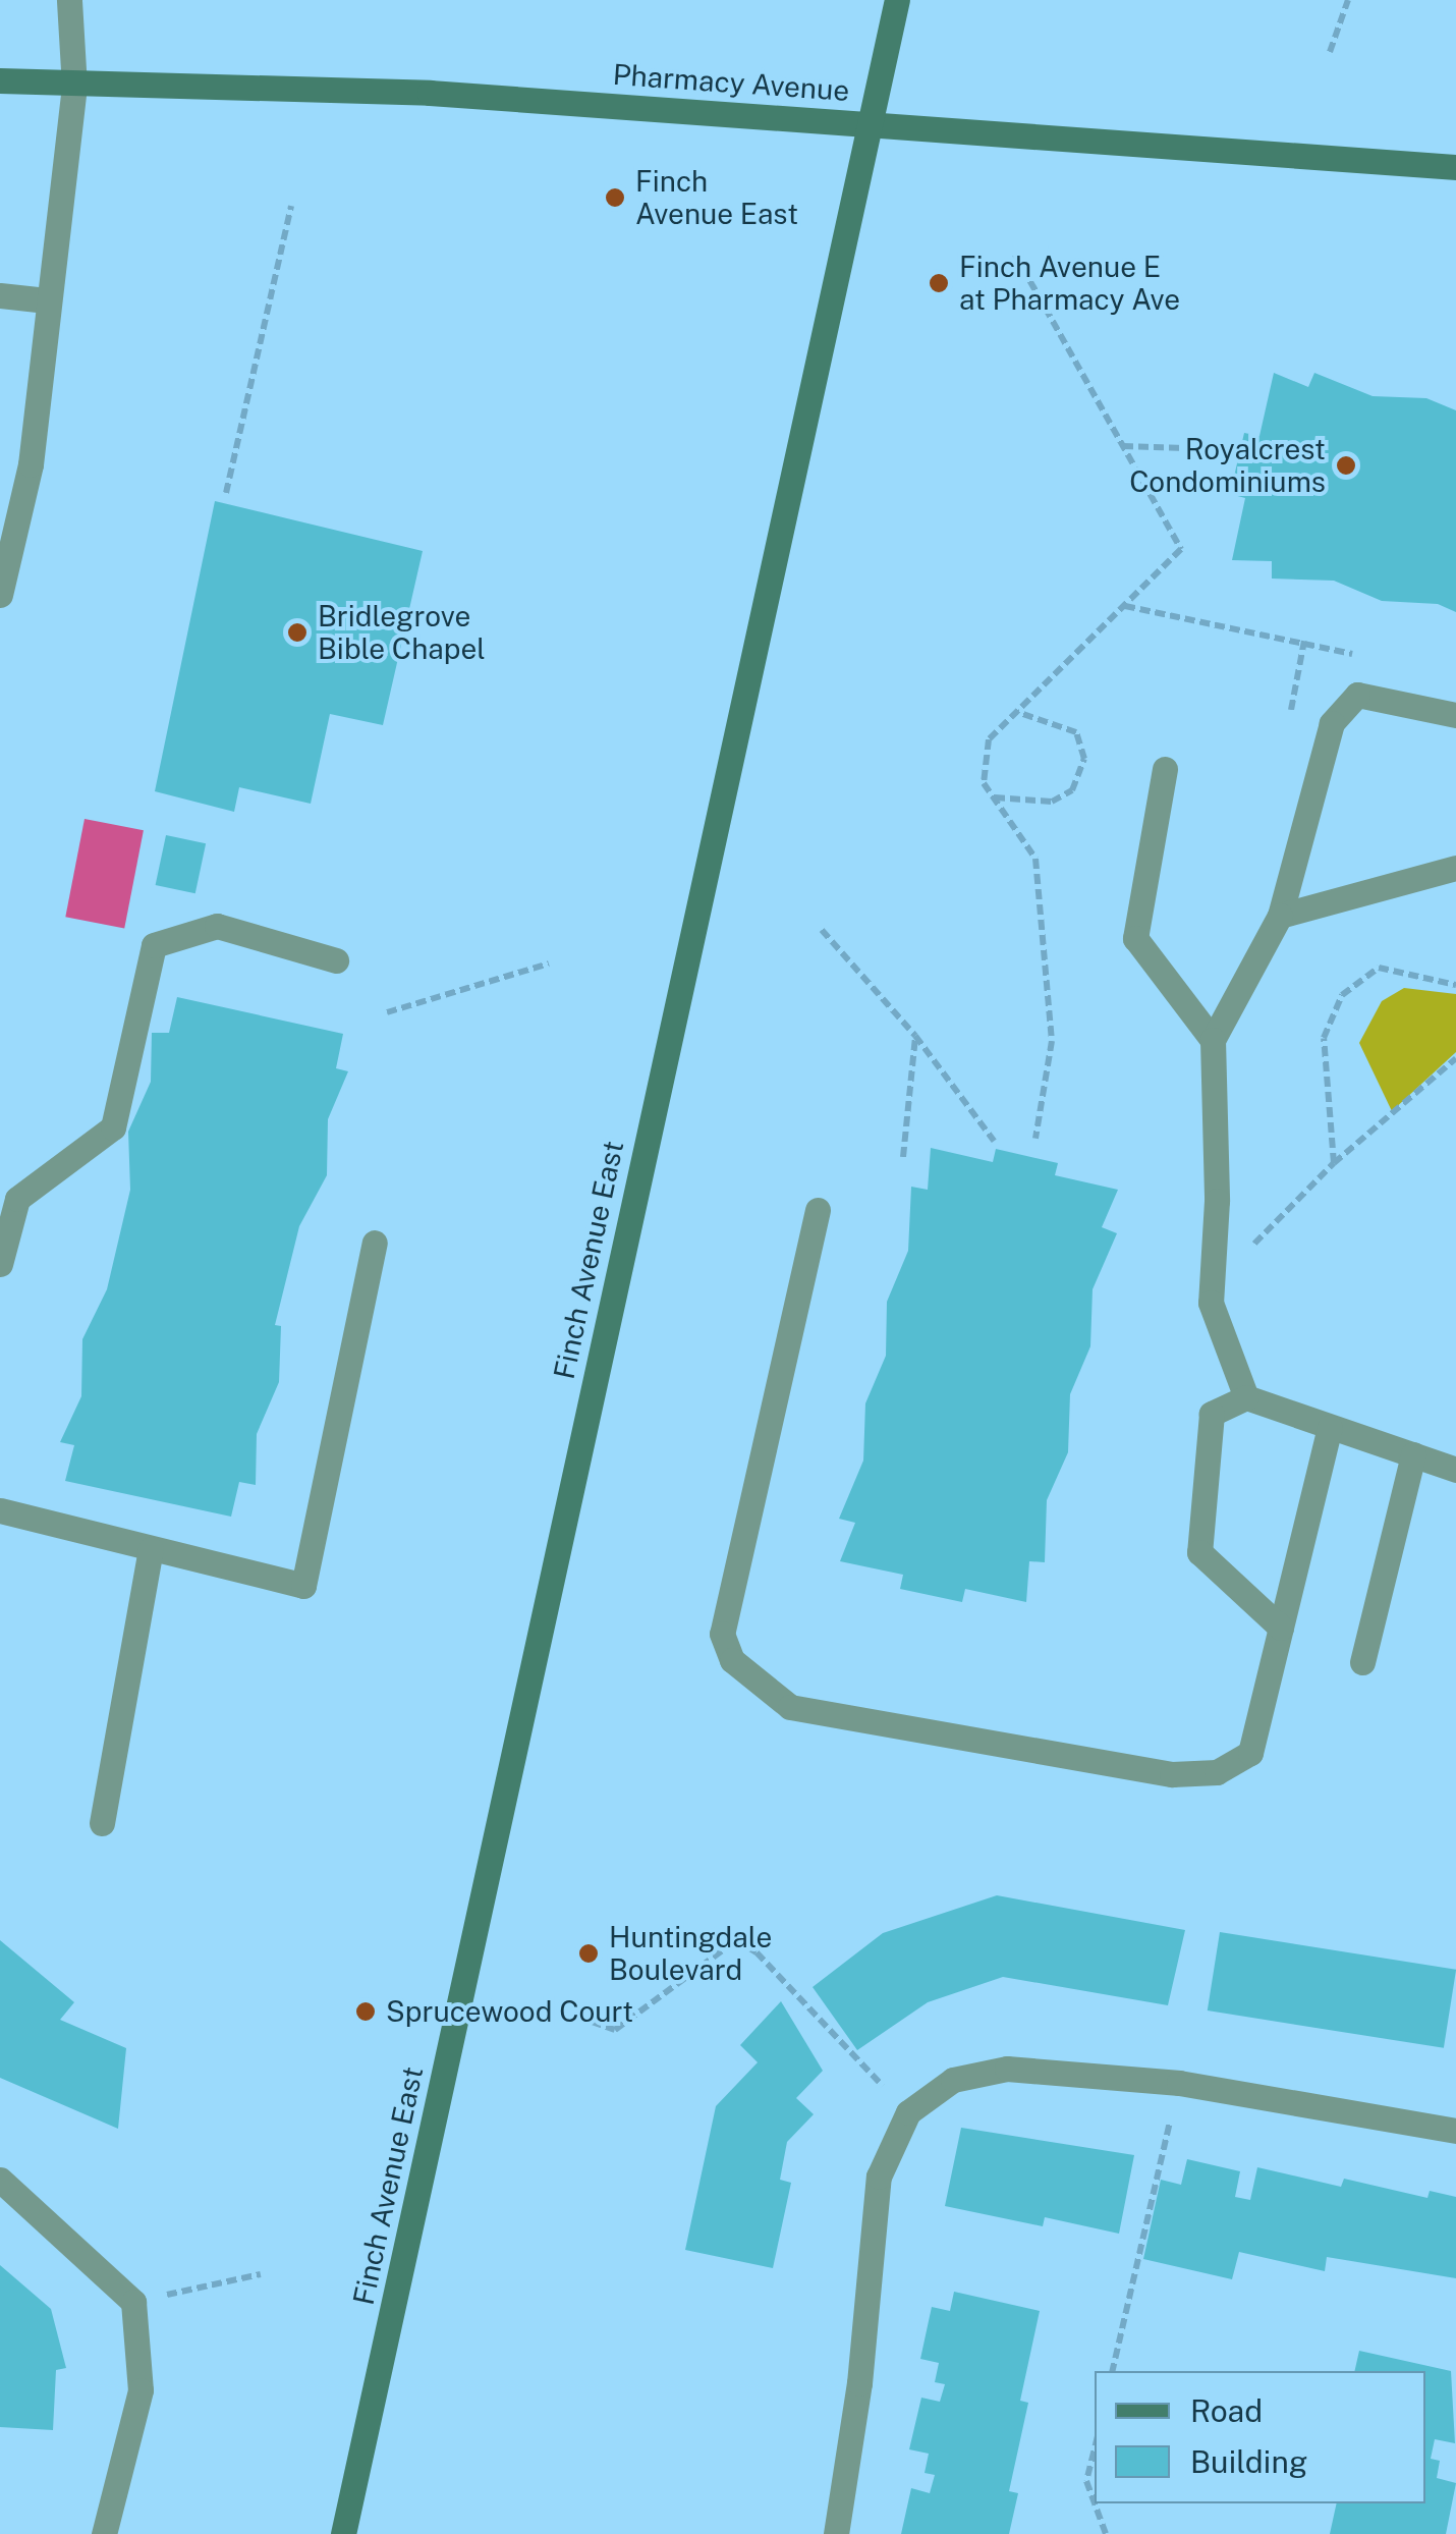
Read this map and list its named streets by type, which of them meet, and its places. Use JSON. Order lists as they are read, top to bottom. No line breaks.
{"streets":{"main road":["Pharmacy Avenue","Finch Avenue East"]},"crossings":[["Pharmacy Avenue","Finch Avenue East"]],"places":["Finch Avenue East","Finch Avenue E at Pharmacy Ave","Royalcrest Condominiums","Bridlegrove Bible Chapel","Huntingdale Boulevard","Sprucewood Court"],"legend":["Road","Building"]}
